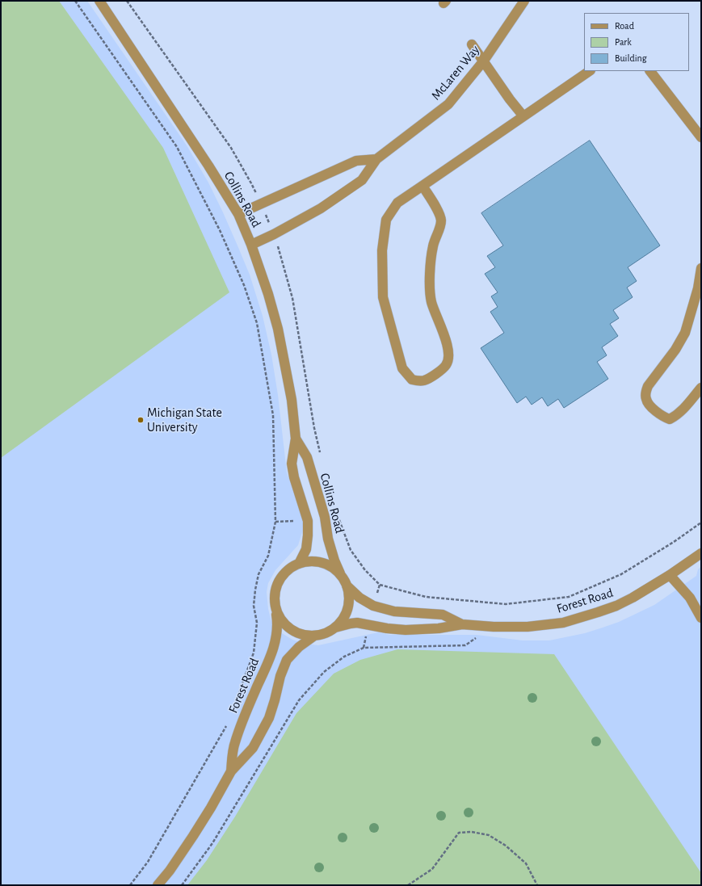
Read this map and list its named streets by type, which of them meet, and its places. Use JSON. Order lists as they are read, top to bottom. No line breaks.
{"streets":{"street":["McLaren Way","Collins Road","Forest Road"]},"crossings":[["McLaren Way","Collins Road"],["Collins Road","Forest Road"]],"places":["Michigan State University"],"legend":["Road","Park","Building"]}
